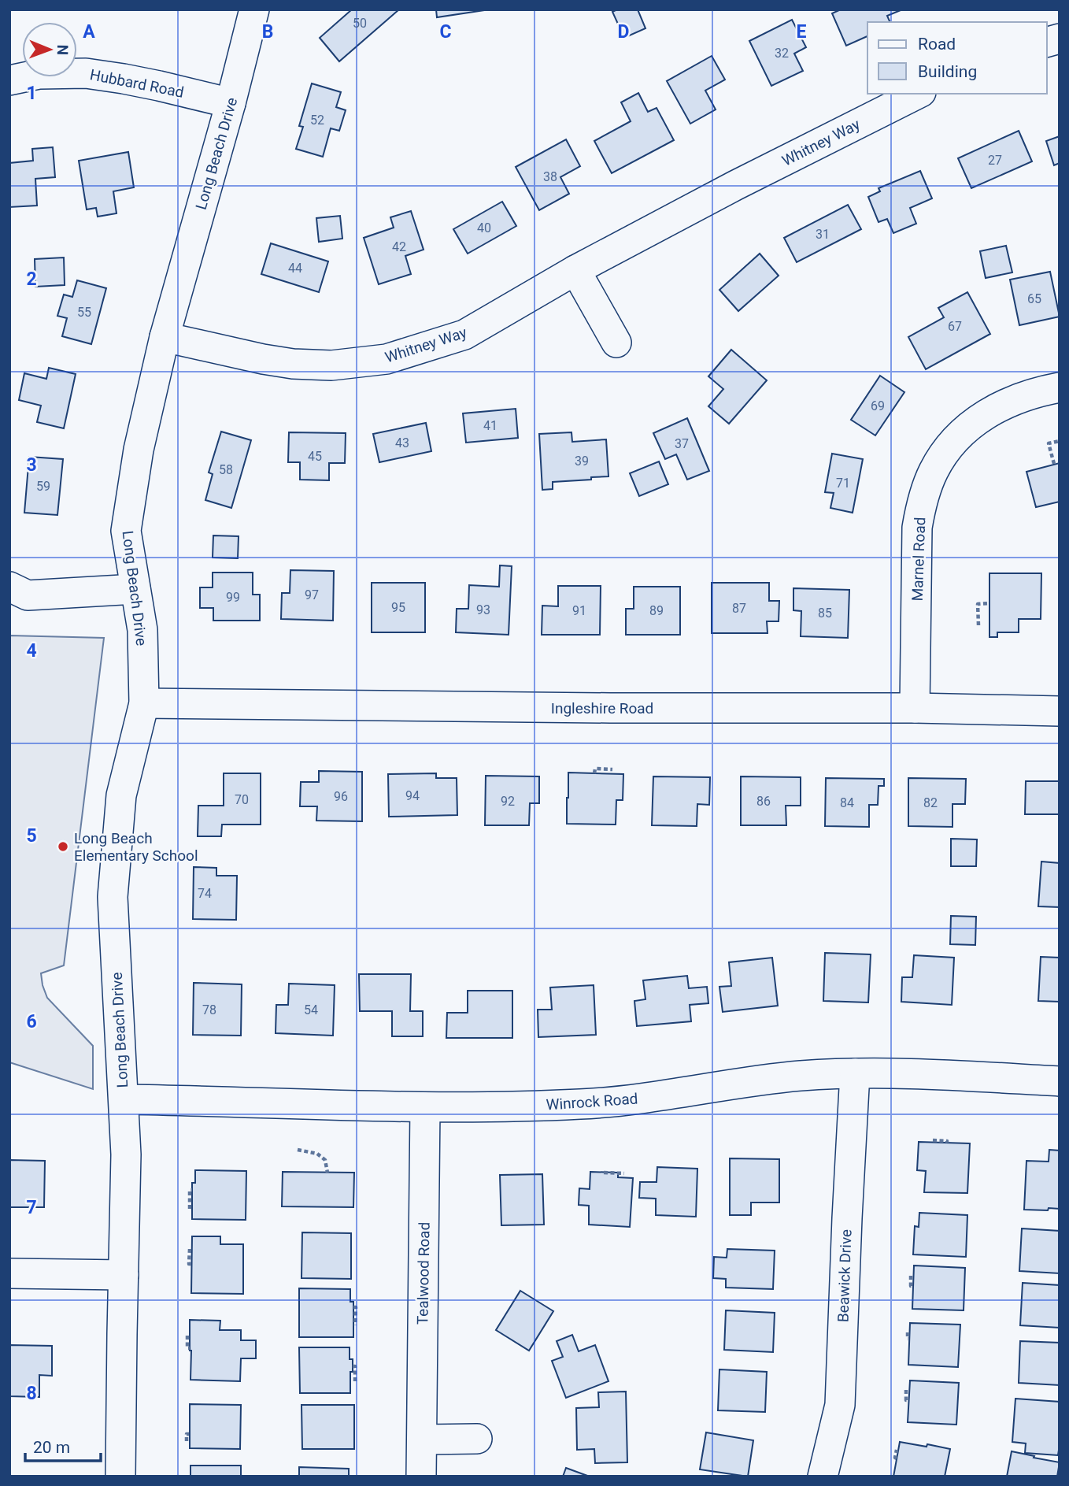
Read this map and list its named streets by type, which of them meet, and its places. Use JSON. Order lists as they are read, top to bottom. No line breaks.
{"streets":{"street":["Hubbard Road","Whitney Way","Long Beach Drive","Marnel Road","Ingleshire Road","Winrock Road","Tealwood Road","Beawick Drive"]},"crossings":[["Hubbard Road","Long Beach Drive"],["Whitney Way","Long Beach Drive"],["Long Beach Drive","Ingleshire Road"],["Long Beach Drive","Winrock Road"],["Marnel Road","Ingleshire Road"],["Winrock Road","Tealwood Road"],["Winrock Road","Beawick Drive"]],"places":["Long Beach Elementary School"],"house_numbers":["50","32","52","27","38","40","31","42","44","65","55","67","69","41","43","37","45","39","58","71","59","97","99","95","87","93","91","89","85","94","96","70","92","86","84","82","74","78","54"],"legend":["Road","Building"],"scale_bar":"20 m","north":"right","grid":{"columns":["A","B","C","D","E"],"rows":["1","2","3","4","5","6","7","8"]}}
